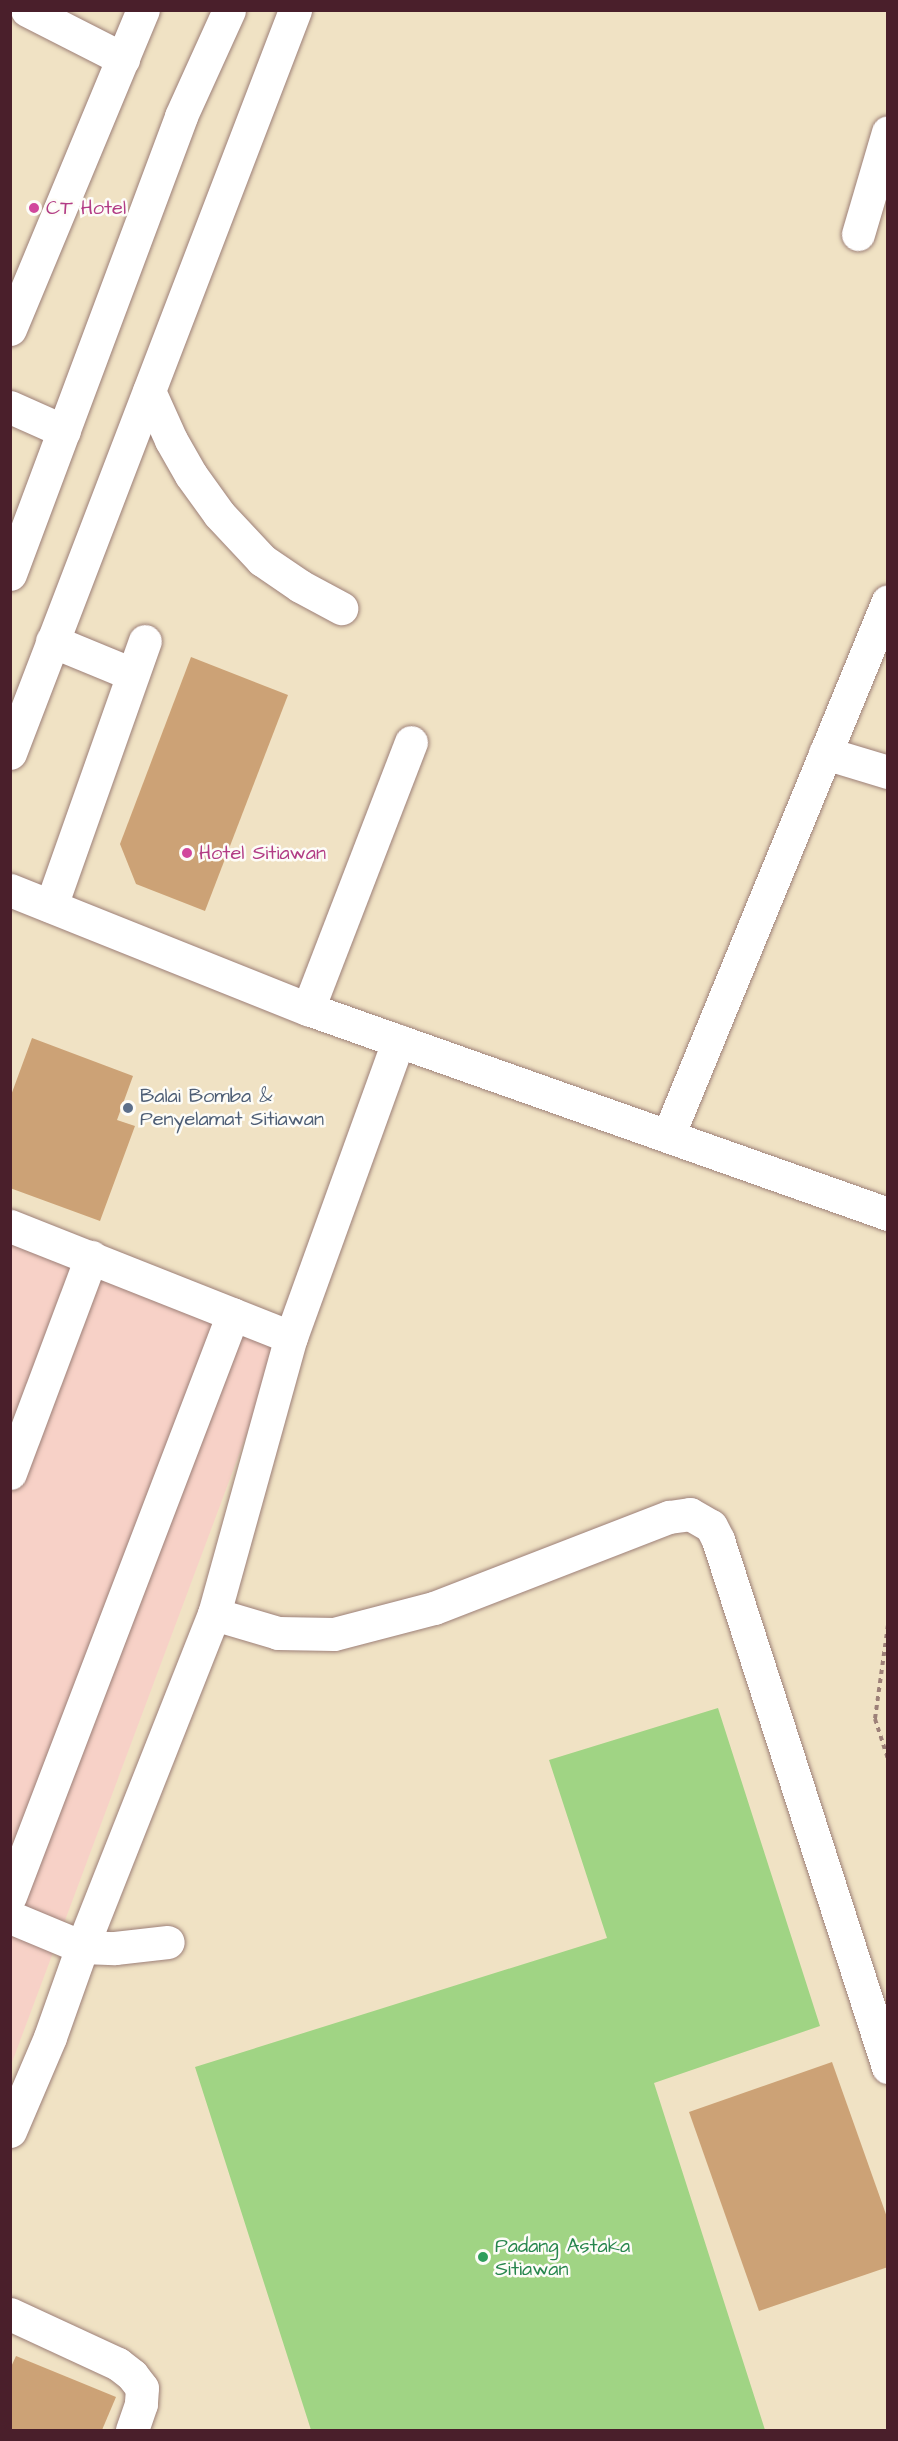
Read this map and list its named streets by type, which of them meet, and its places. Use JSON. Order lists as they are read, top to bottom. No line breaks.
{"places":["CT Hotel","Hotel Sitiawan","Balai Bomba & Penyelamat Sitiawan","Padang Astaka Sitiawan"]}
